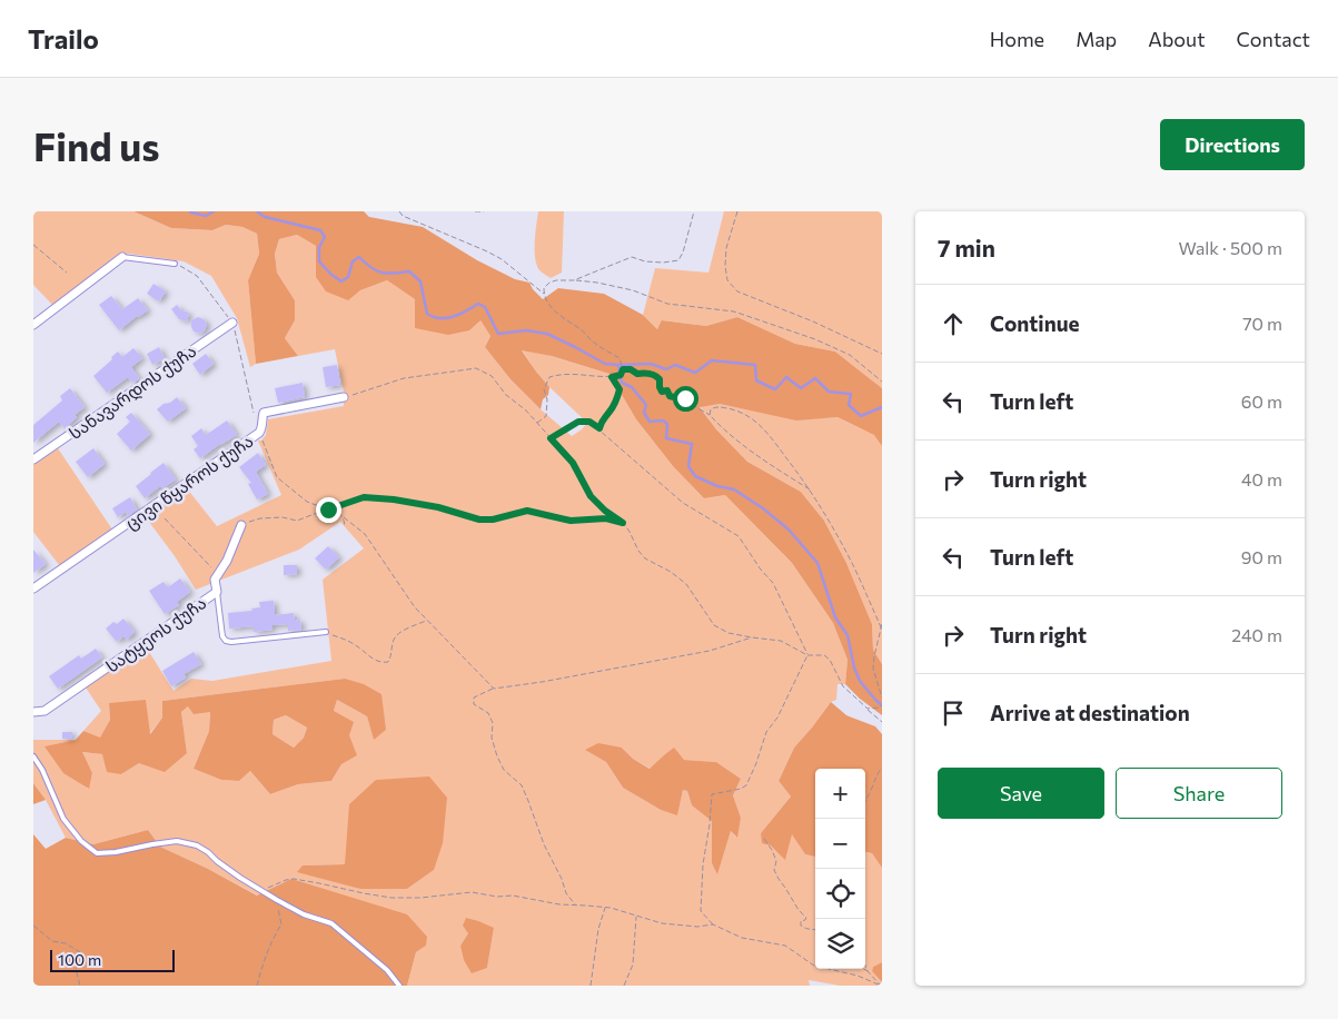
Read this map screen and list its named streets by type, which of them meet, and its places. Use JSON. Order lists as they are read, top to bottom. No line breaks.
{"streets":{"street":["სანავარდოს ქუჩა","ცივი წყაროს ქუჩა","სატყეოს ქუჩა"]},"scale_bar":"100 m","page":{"header":"Trailo","nav":["Home","Map","About","Contact"],"buttons":["Directions",["Save","Share"]],"title":"Find us","heading":["7 min","Walk · 500 m"],"list":[["Continue","70 m"],["Turn left","60 m"],["Turn right","40 m"],["Turn left","90 m"],["Turn right","240 m"],"Arrive at destination"],"map_buttons":["+","−"],"scale":"100 m"}}
